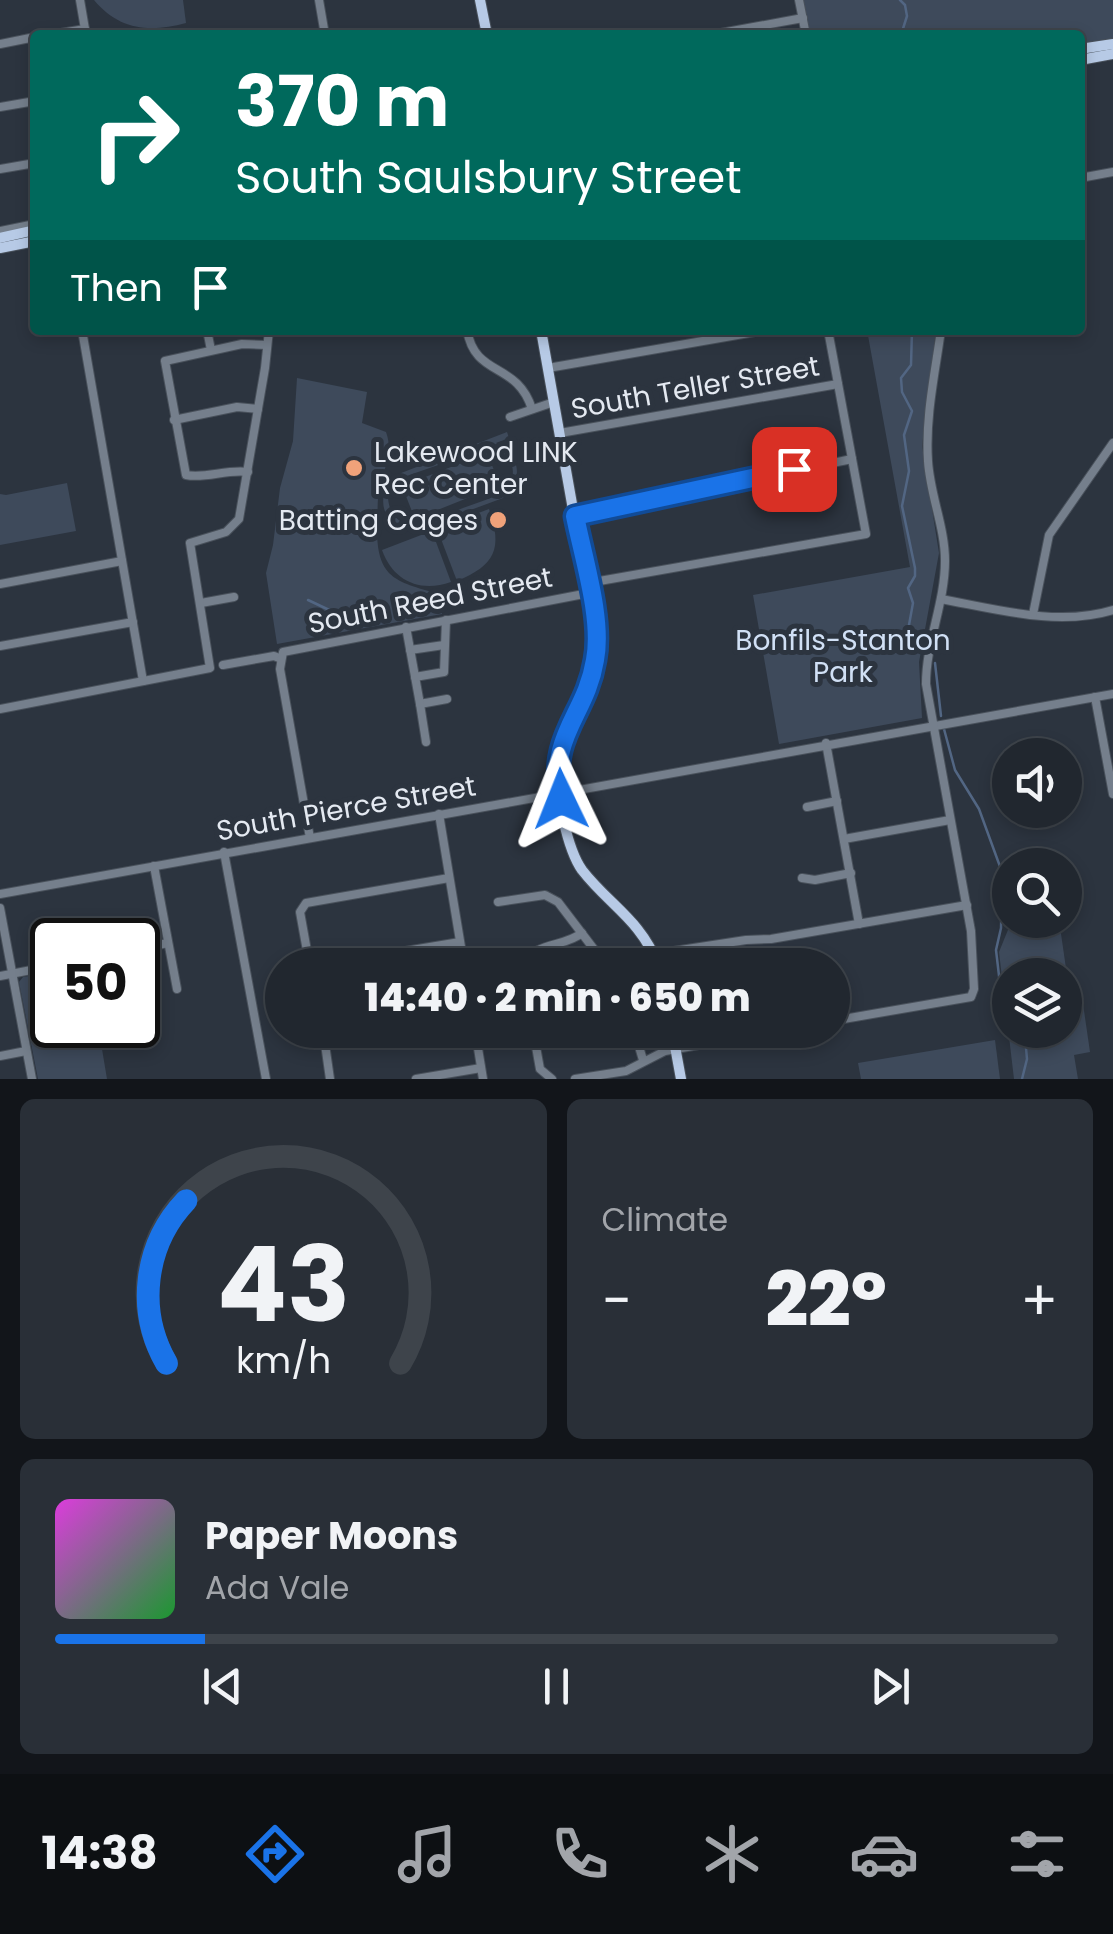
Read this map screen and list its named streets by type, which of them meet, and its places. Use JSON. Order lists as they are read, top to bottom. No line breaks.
{"streets":{"street":["South Teller Street","South Reed Street","South Pierce Street"]},"parks":["Bonfils-Stanton Park"],"places":["Lakewood LINK Rec Center","Batting Cages"],"page":{"turn":["370 m","South Saulsbury Street"],"then":"Then","limit":"50","trip":"14:40 · 2 min · 650 m","tile":"Climate","heat":["−","22°","+"],"song":["Paper Moons","Ada Vale"],"tabs":"14:38","gauge":["43","km/h"]}}
